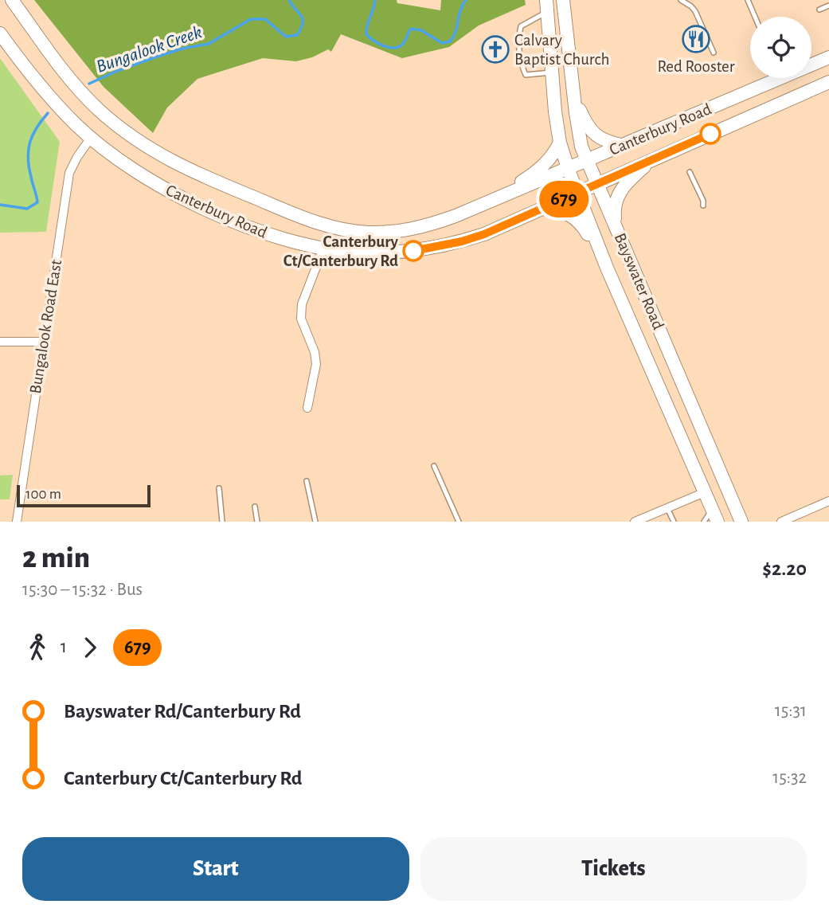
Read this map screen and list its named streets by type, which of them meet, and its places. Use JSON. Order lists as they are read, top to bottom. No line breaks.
{"streets":{"main road":["Canterbury Road","Bayswater Road"],"street":["Bungalook Road East"]},"crossings":[["Canterbury Road","Bayswater Road"],["Canterbury Road","Bungalook Road East"]],"water":["Bungalook Creek"],"places":{"restaurant":["Red Rooster"],"church":["Calvary Baptist Church"],"other":["Canterbury Ct/Canterbury Rd"]},"lines":["bus line 679"],"scale_bar":"100 m","page":{"on_map":"679","scale":"100 m","heading":["2 min","15:30 – 15:32 · Bus","$2.20"],"legs":["1","679"],"list":[{"name":"Bayswater Rd/Canterbury Rd","value":"15:31"},{"name":"Canterbury Ct/Canterbury Rd","value":"15:32"}],"buttons":["Start","Tickets"]}}
